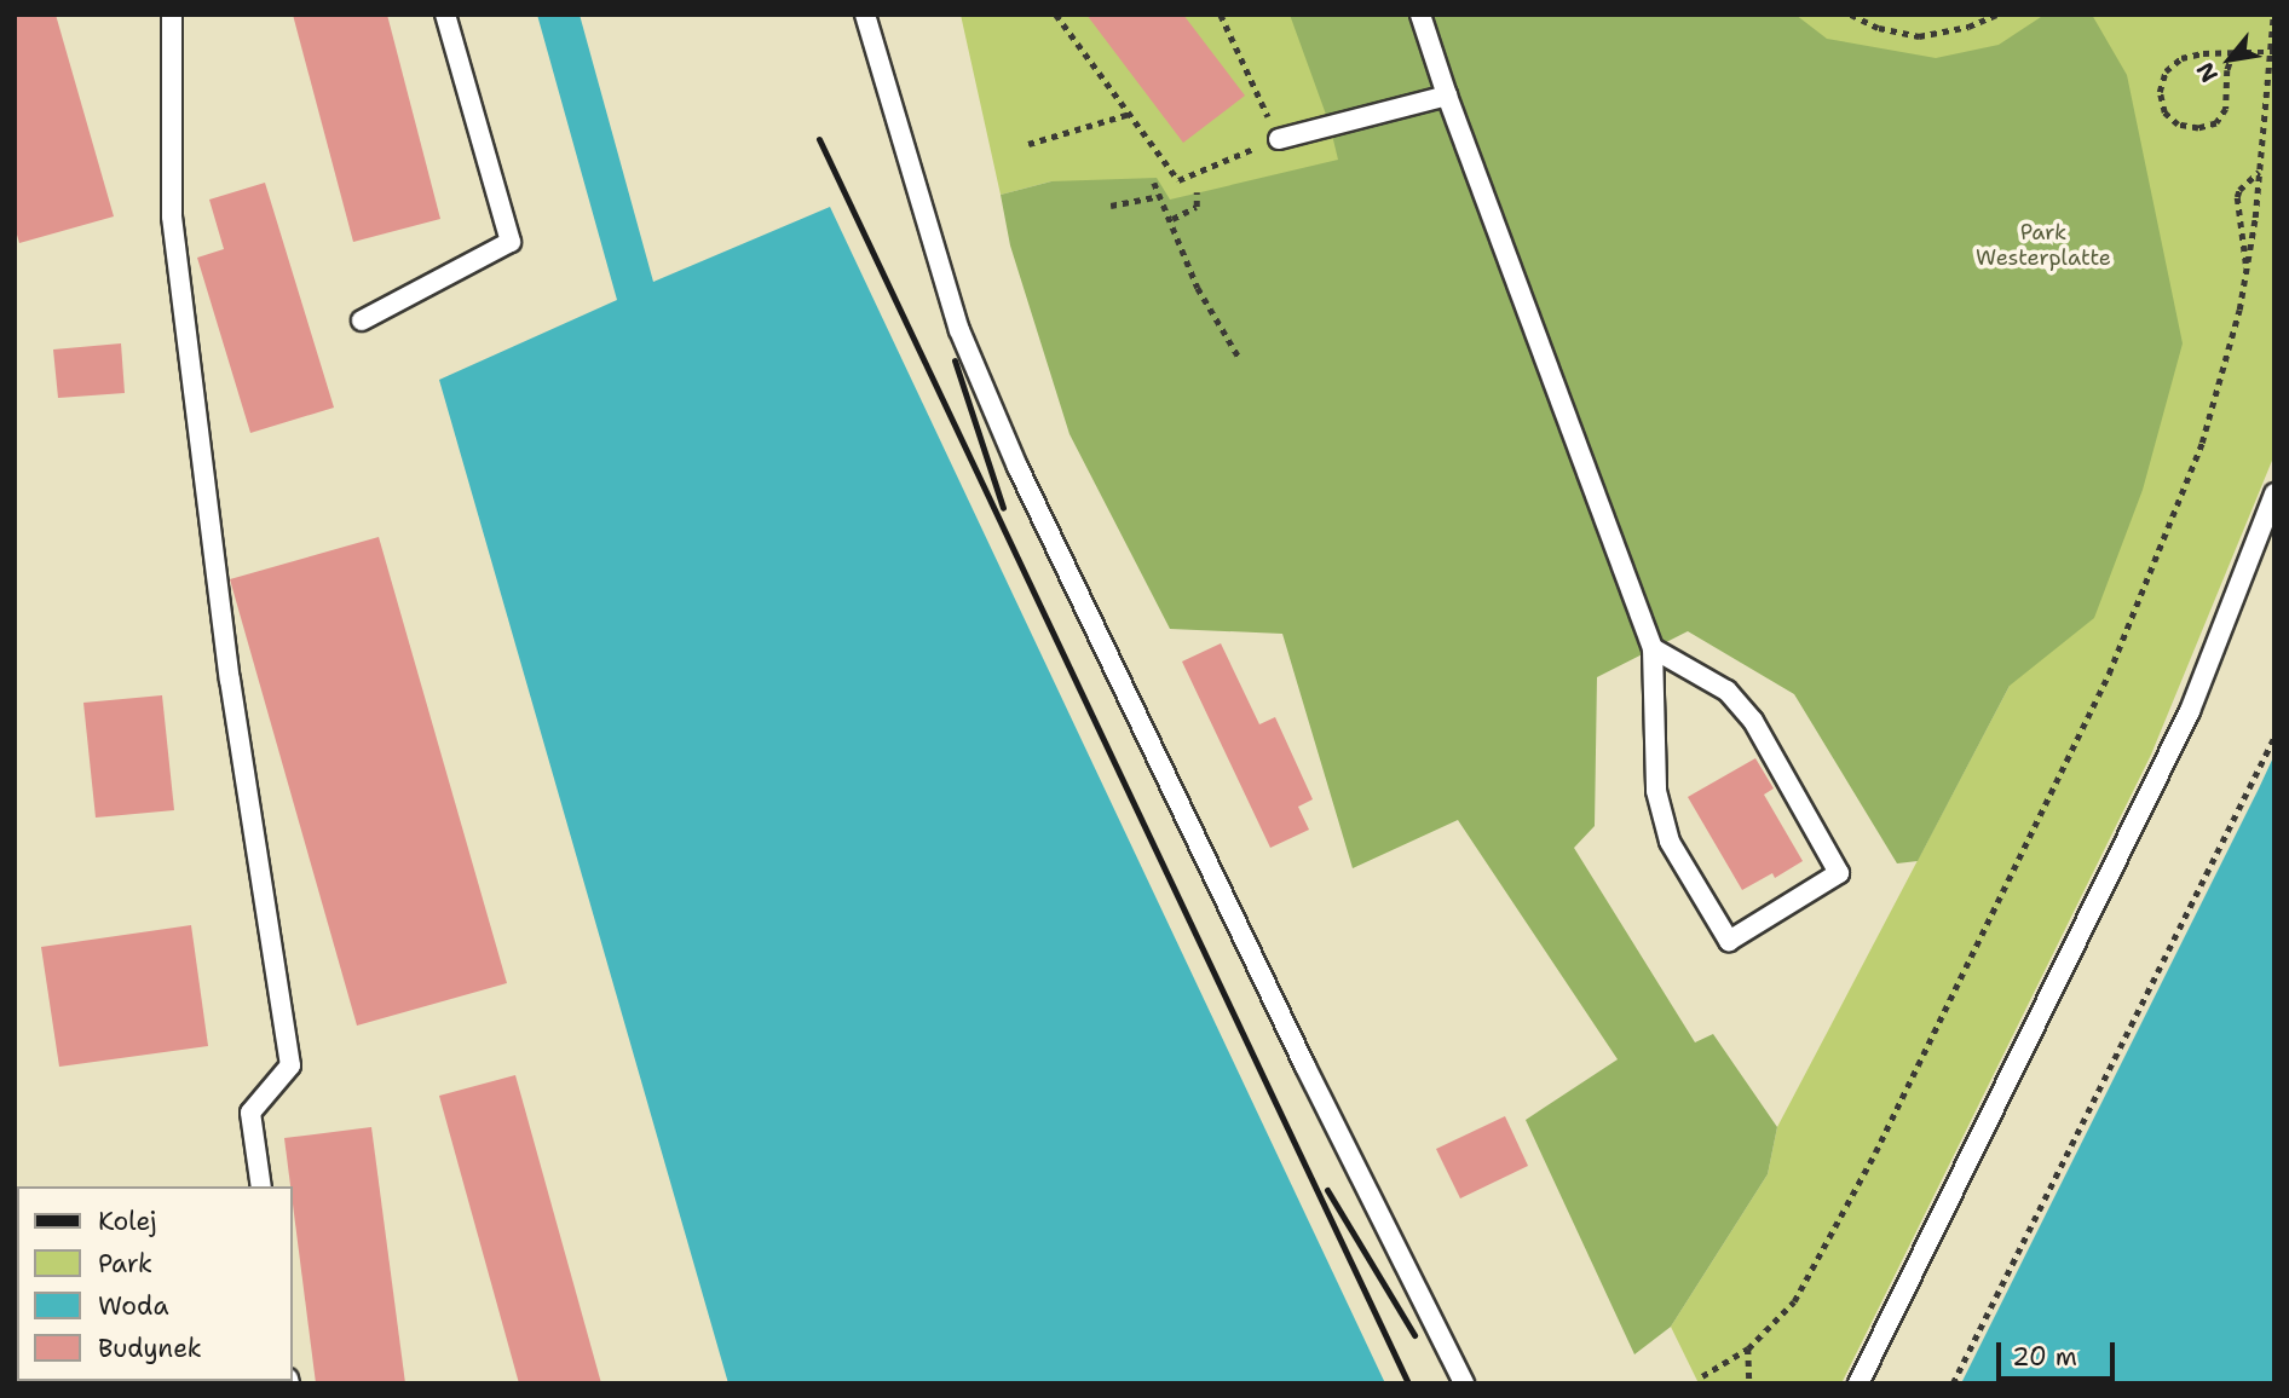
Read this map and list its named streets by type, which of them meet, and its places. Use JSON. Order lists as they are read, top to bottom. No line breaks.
{"parks":["Park Westerplatte"],"legend":["Kolej","Park","Woda","Budynek"],"scale_bar":"20 m","north":"bottom left"}
